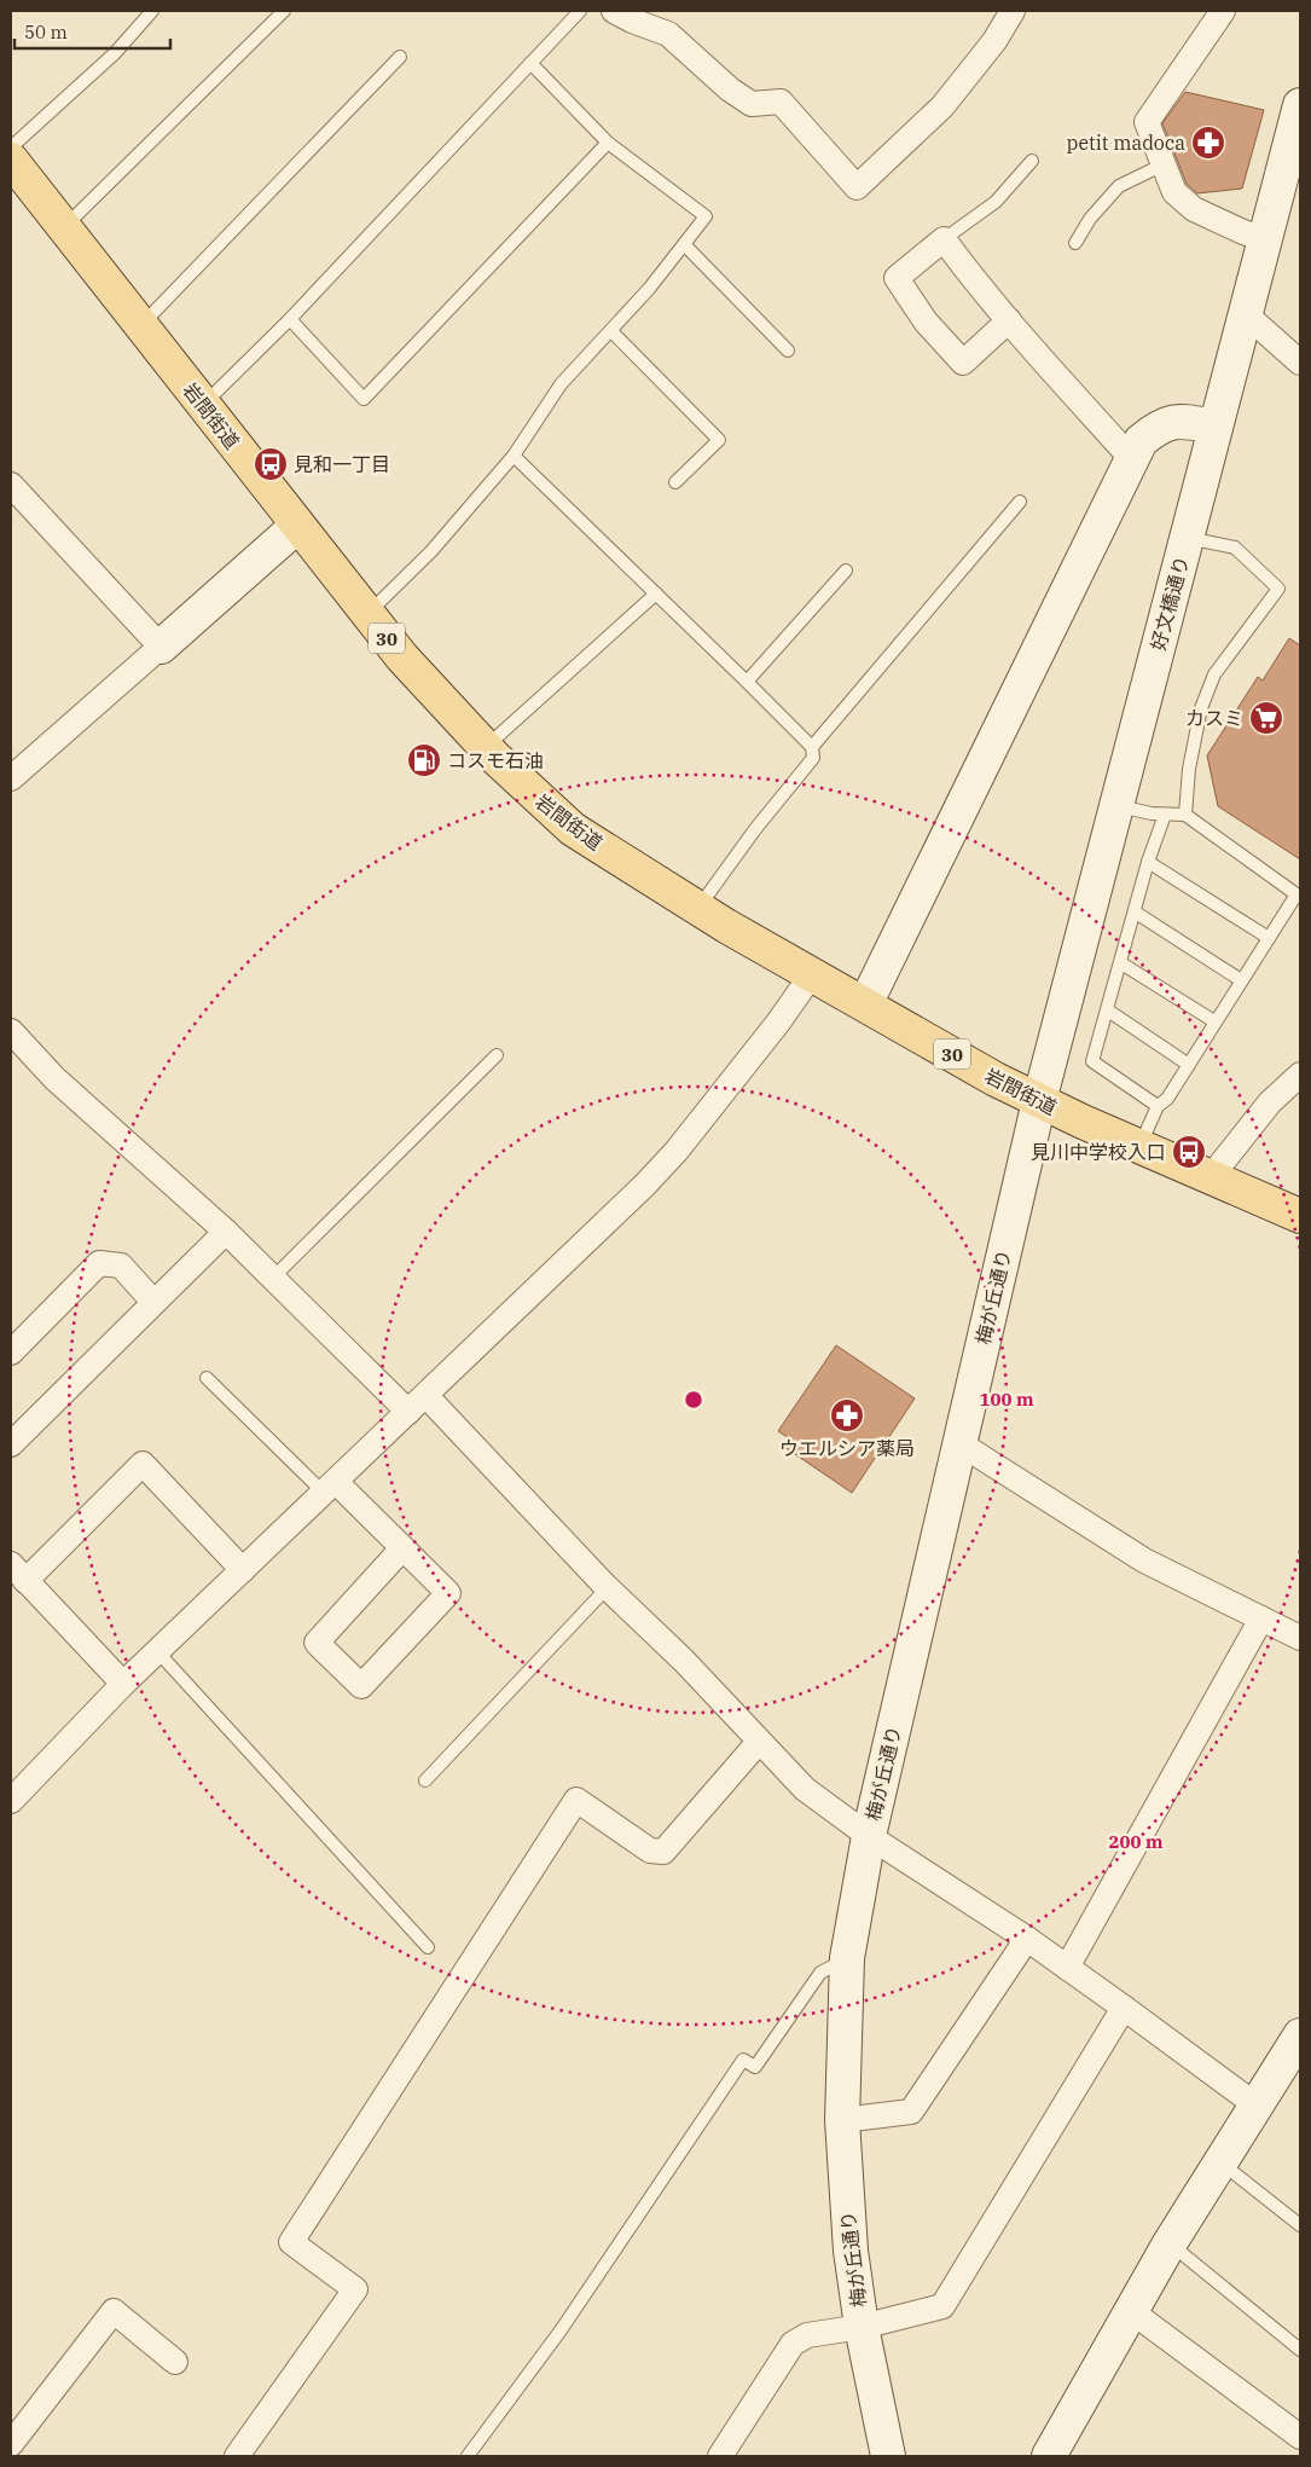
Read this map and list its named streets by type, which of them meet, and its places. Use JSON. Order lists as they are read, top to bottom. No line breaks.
{"streets":{"main road":["岩間街道","30"],"street":["好文橋通り","梅が丘通り"]},"crossings":[["岩間街道","好文橋通り"],["岩間街道","梅が丘通り"],["好文橋通り","梅が丘通り"]],"places":{"pharmacy":["petit madoca","ウエルシア薬局"],"bus stop":["見和一丁目","見川中学校入口"],"supermarket":["カスミ"],"fuel station":["コスモ石油"]},"scale_bar":"50 m","rings":["100 m","200 m"]}
